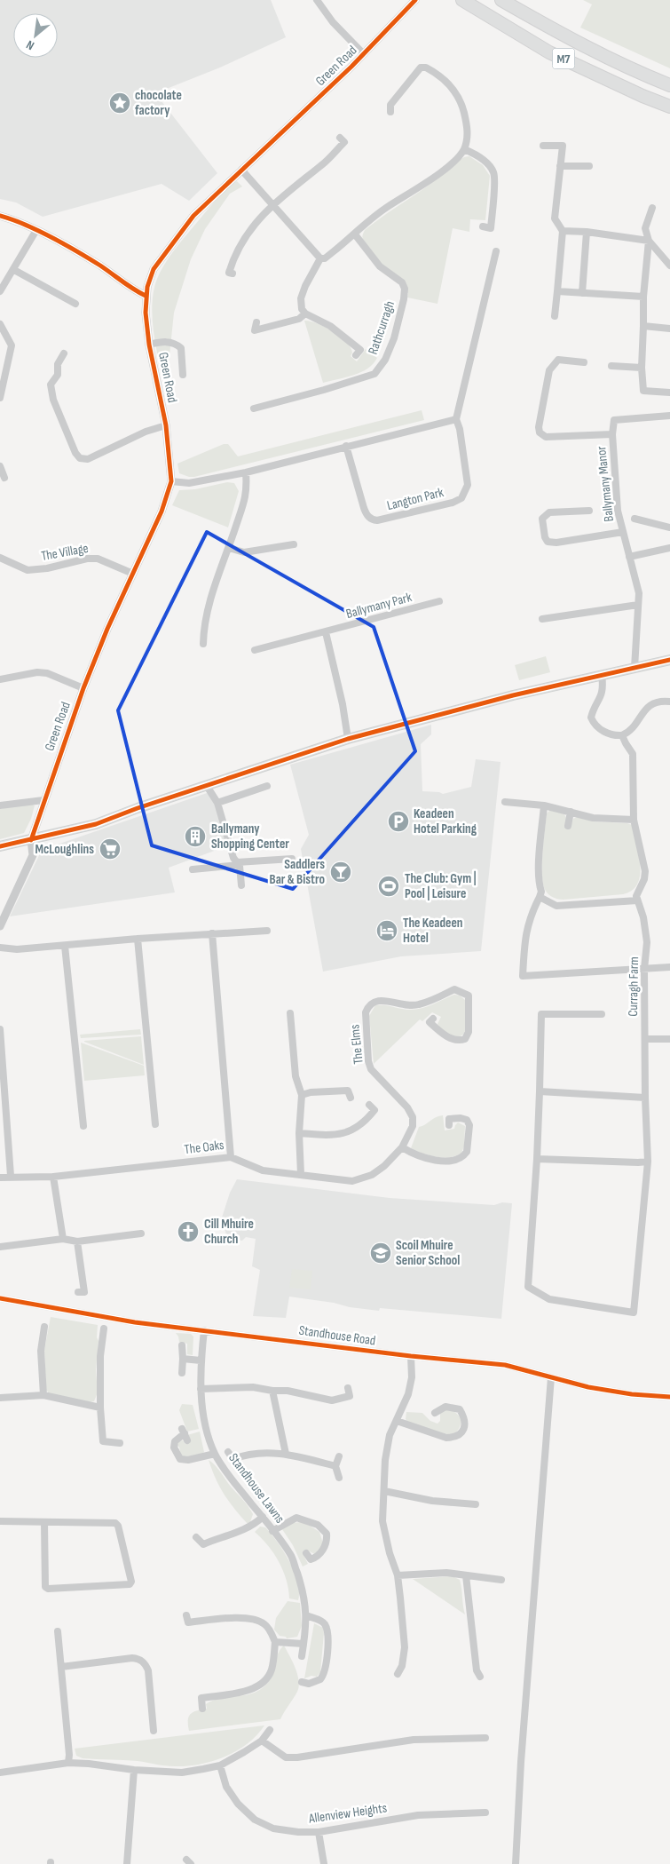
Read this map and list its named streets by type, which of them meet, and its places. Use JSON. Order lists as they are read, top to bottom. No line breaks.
{"streets":{"highway":["M7"],"street":["Green Road","Rathcurragh","Ballymany Manor","Langton Park","The Village","Ballymany Park","Curragh Farm","The Elms","The Oaks","Standhouse Road","Standhouse Lawns","Allenview Heights"]},"crossings":[["Green Road","The Village"],["The Elms","The Oaks"],["Standhouse Road","Standhouse Lawns"]],"places":{"place":["chocolate factory"],"parking":["Keadeen Hotel Parking"],"building":["Ballymany Shopping Center"],"supermarket":["McLoughlins"],"bar":["Saddlers Bar & Bistro"],"sports":["The Club: Gym | Pool | Leisure"],"hotel":["The Keadeen Hotel"],"church":["Cill Mhuire Church"],"school or university":["Scoil Mhuire Senior School"]},"north":"bottom left"}
